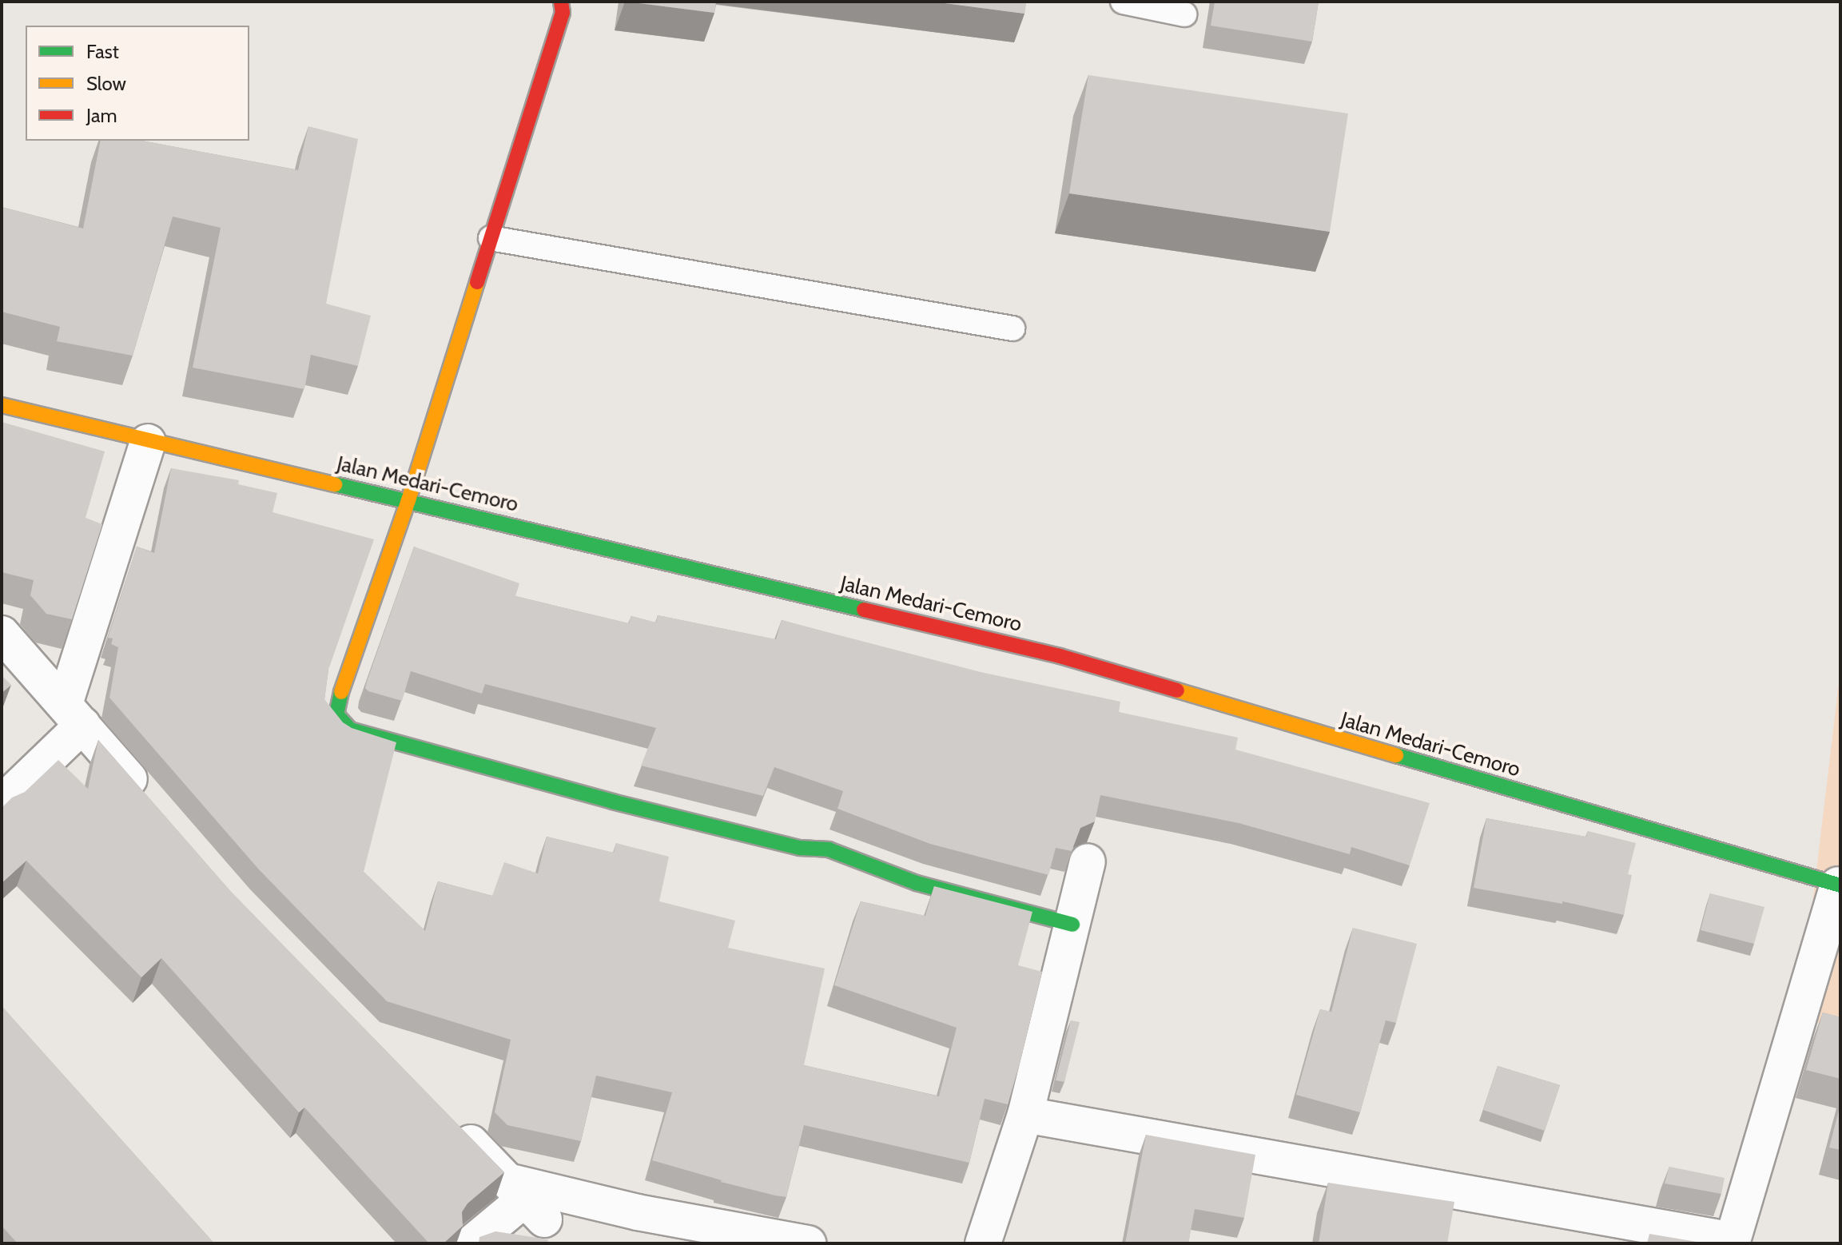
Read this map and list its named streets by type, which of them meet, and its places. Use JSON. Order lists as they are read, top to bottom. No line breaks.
{"streets":{"street":["Jalan Medari-Cemoro"]},"legend":["Fast","Slow","Jam"]}
